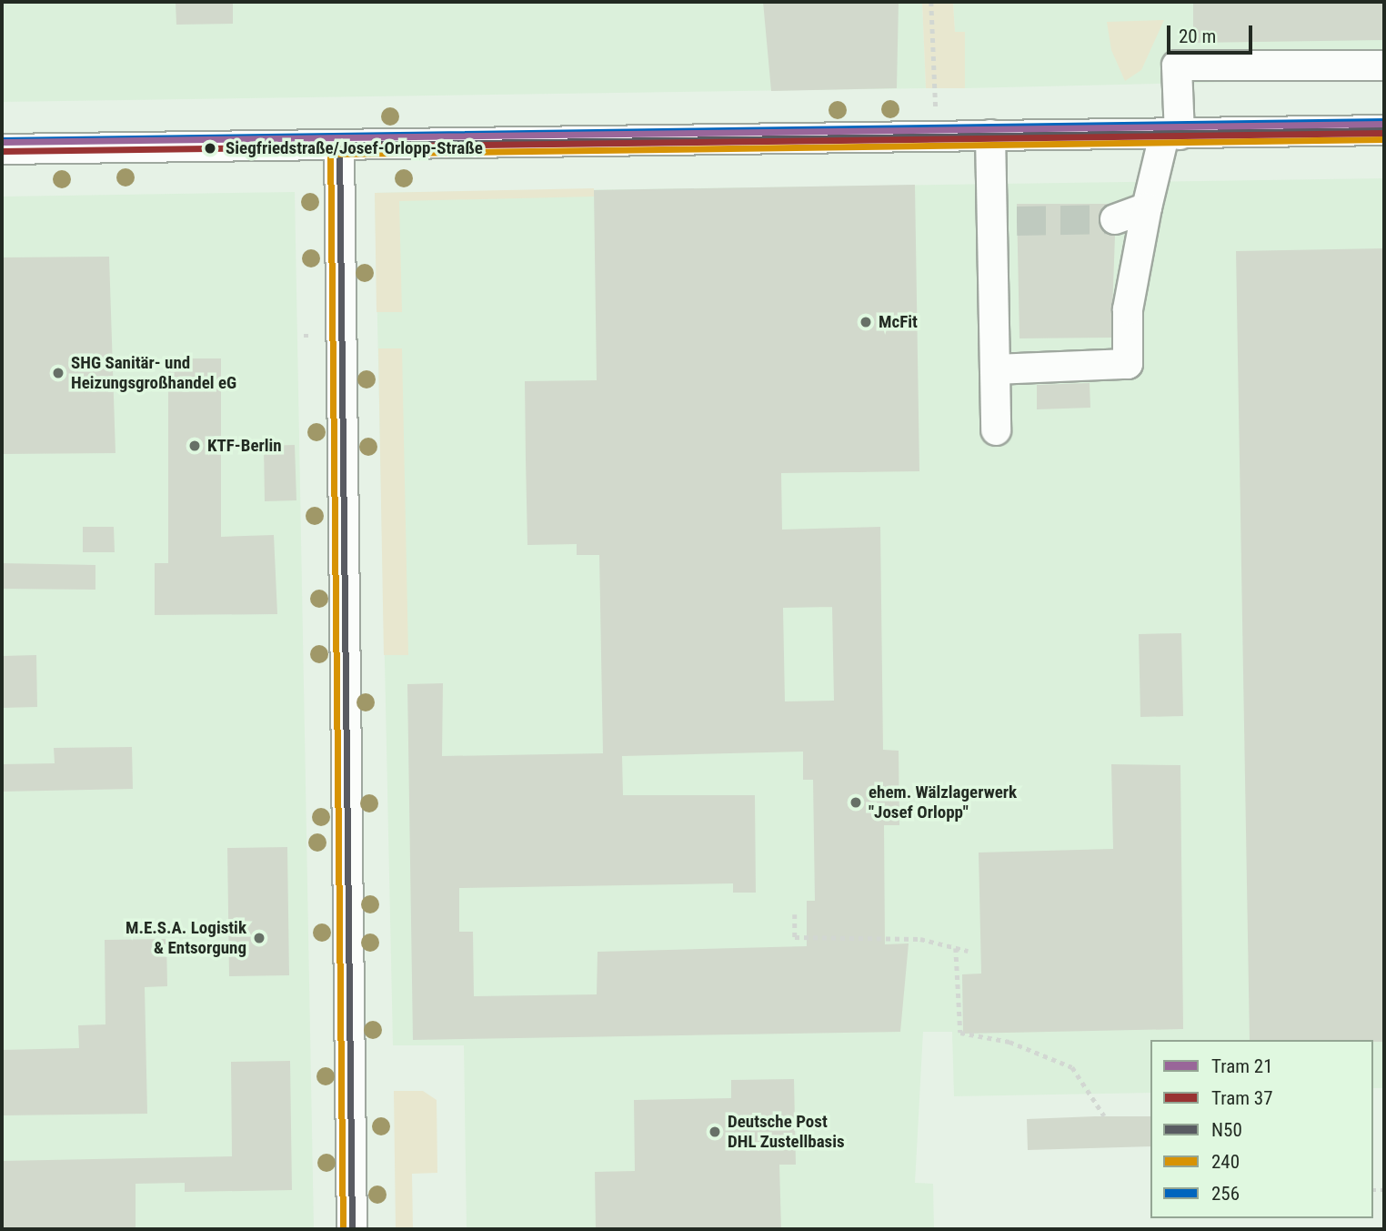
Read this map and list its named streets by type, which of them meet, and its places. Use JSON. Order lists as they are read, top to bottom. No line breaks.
{"places":["Siegfriedstraße/Josef-Orlopp-Straße","McFit","SHG Sanitär- und Heizungsgroßhandel eG","KTF-Berlin","ehem. Wälzlagerwerk \"Josef Orlopp\"","M.E.S.A. Logistik & Entsorgung","Deutsche Post DHL Zustellbasis"],"lines":["transit line 256","tram line 21","transit line N50","tram line 37","transit line 240"],"legend":["Tram 21","Tram 37","N50","240","256"],"scale_bar":"20 m"}
